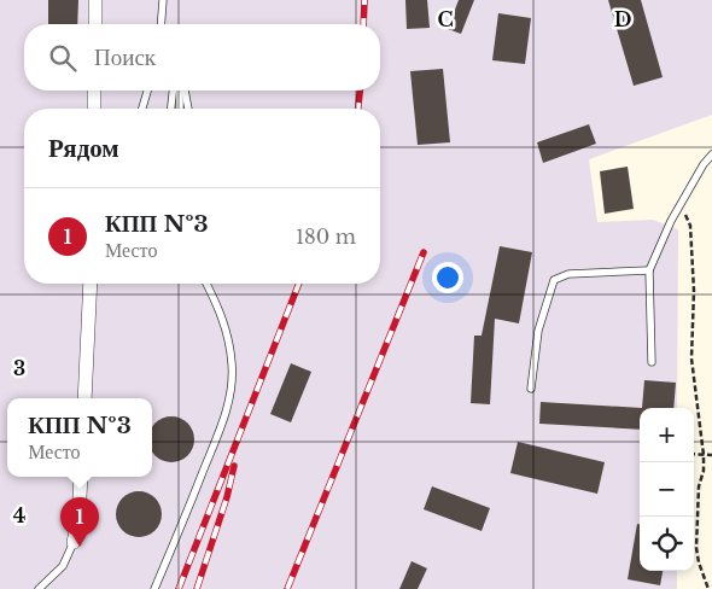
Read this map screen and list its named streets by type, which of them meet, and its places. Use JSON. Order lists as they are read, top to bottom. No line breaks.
{"page":{"search":"Поиск","heading":"Рядом","list":[{"mark":"1","name":"КПП №3","note":"Место","value":"180 m"}],"popup":["КПП №3","Место"],"map_buttons":["+","−"],"pins":"1"},"grid":{"columns":["C","D"],"rows":["3","4"]}}
